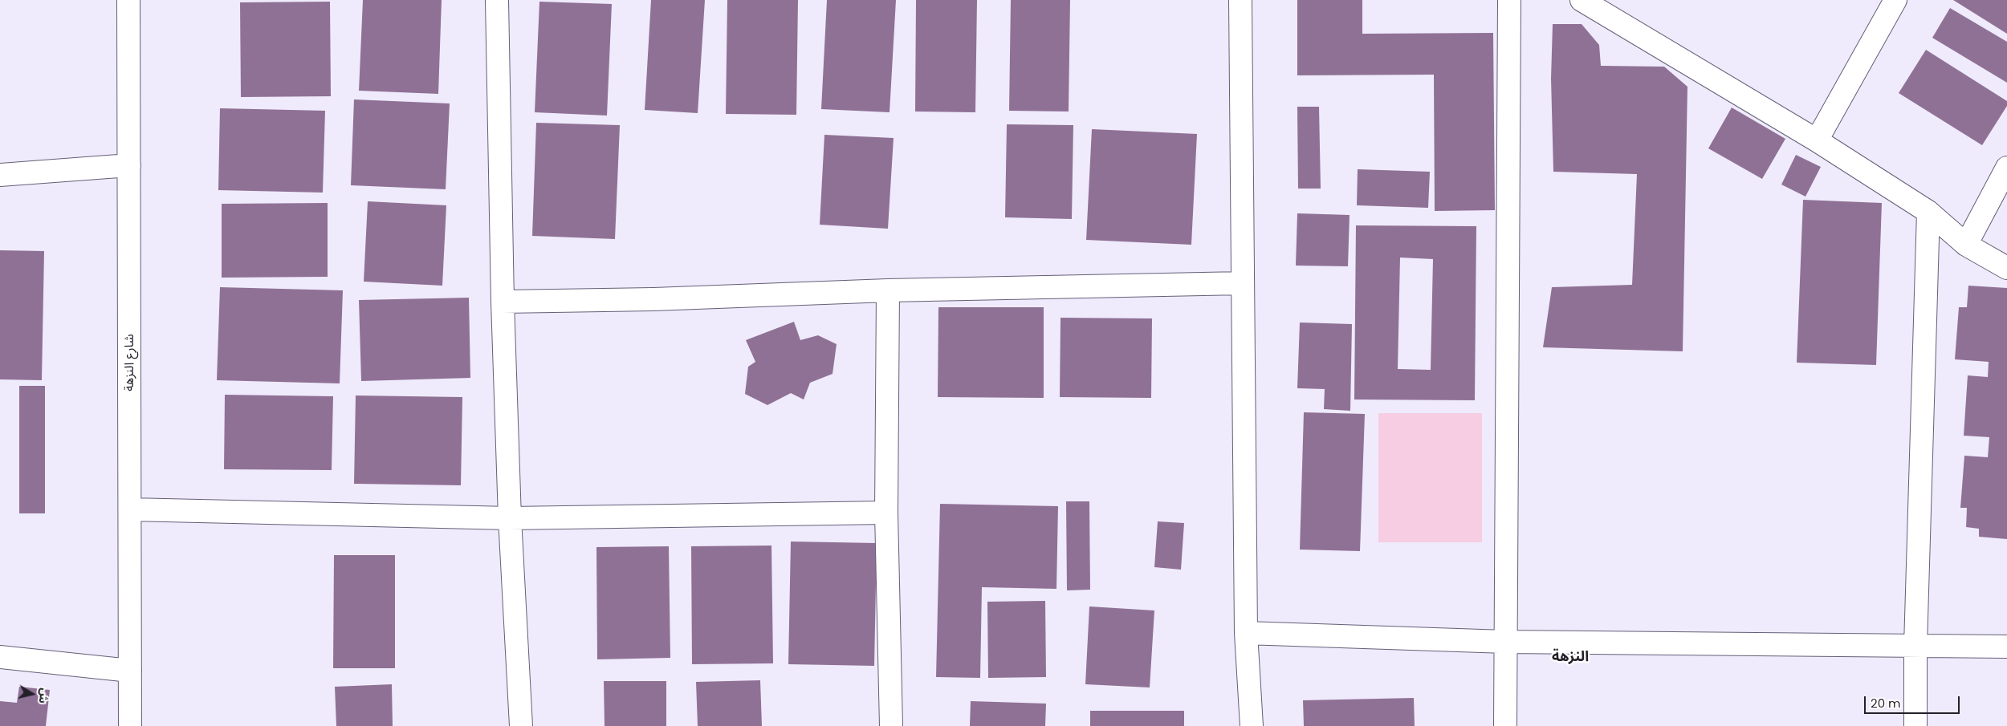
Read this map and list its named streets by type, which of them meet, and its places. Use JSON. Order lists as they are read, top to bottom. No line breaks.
{"streets":{"street":["شارع النزهة"]},"districts":["النزهة"],"scale_bar":"20 m","north":"right"}
